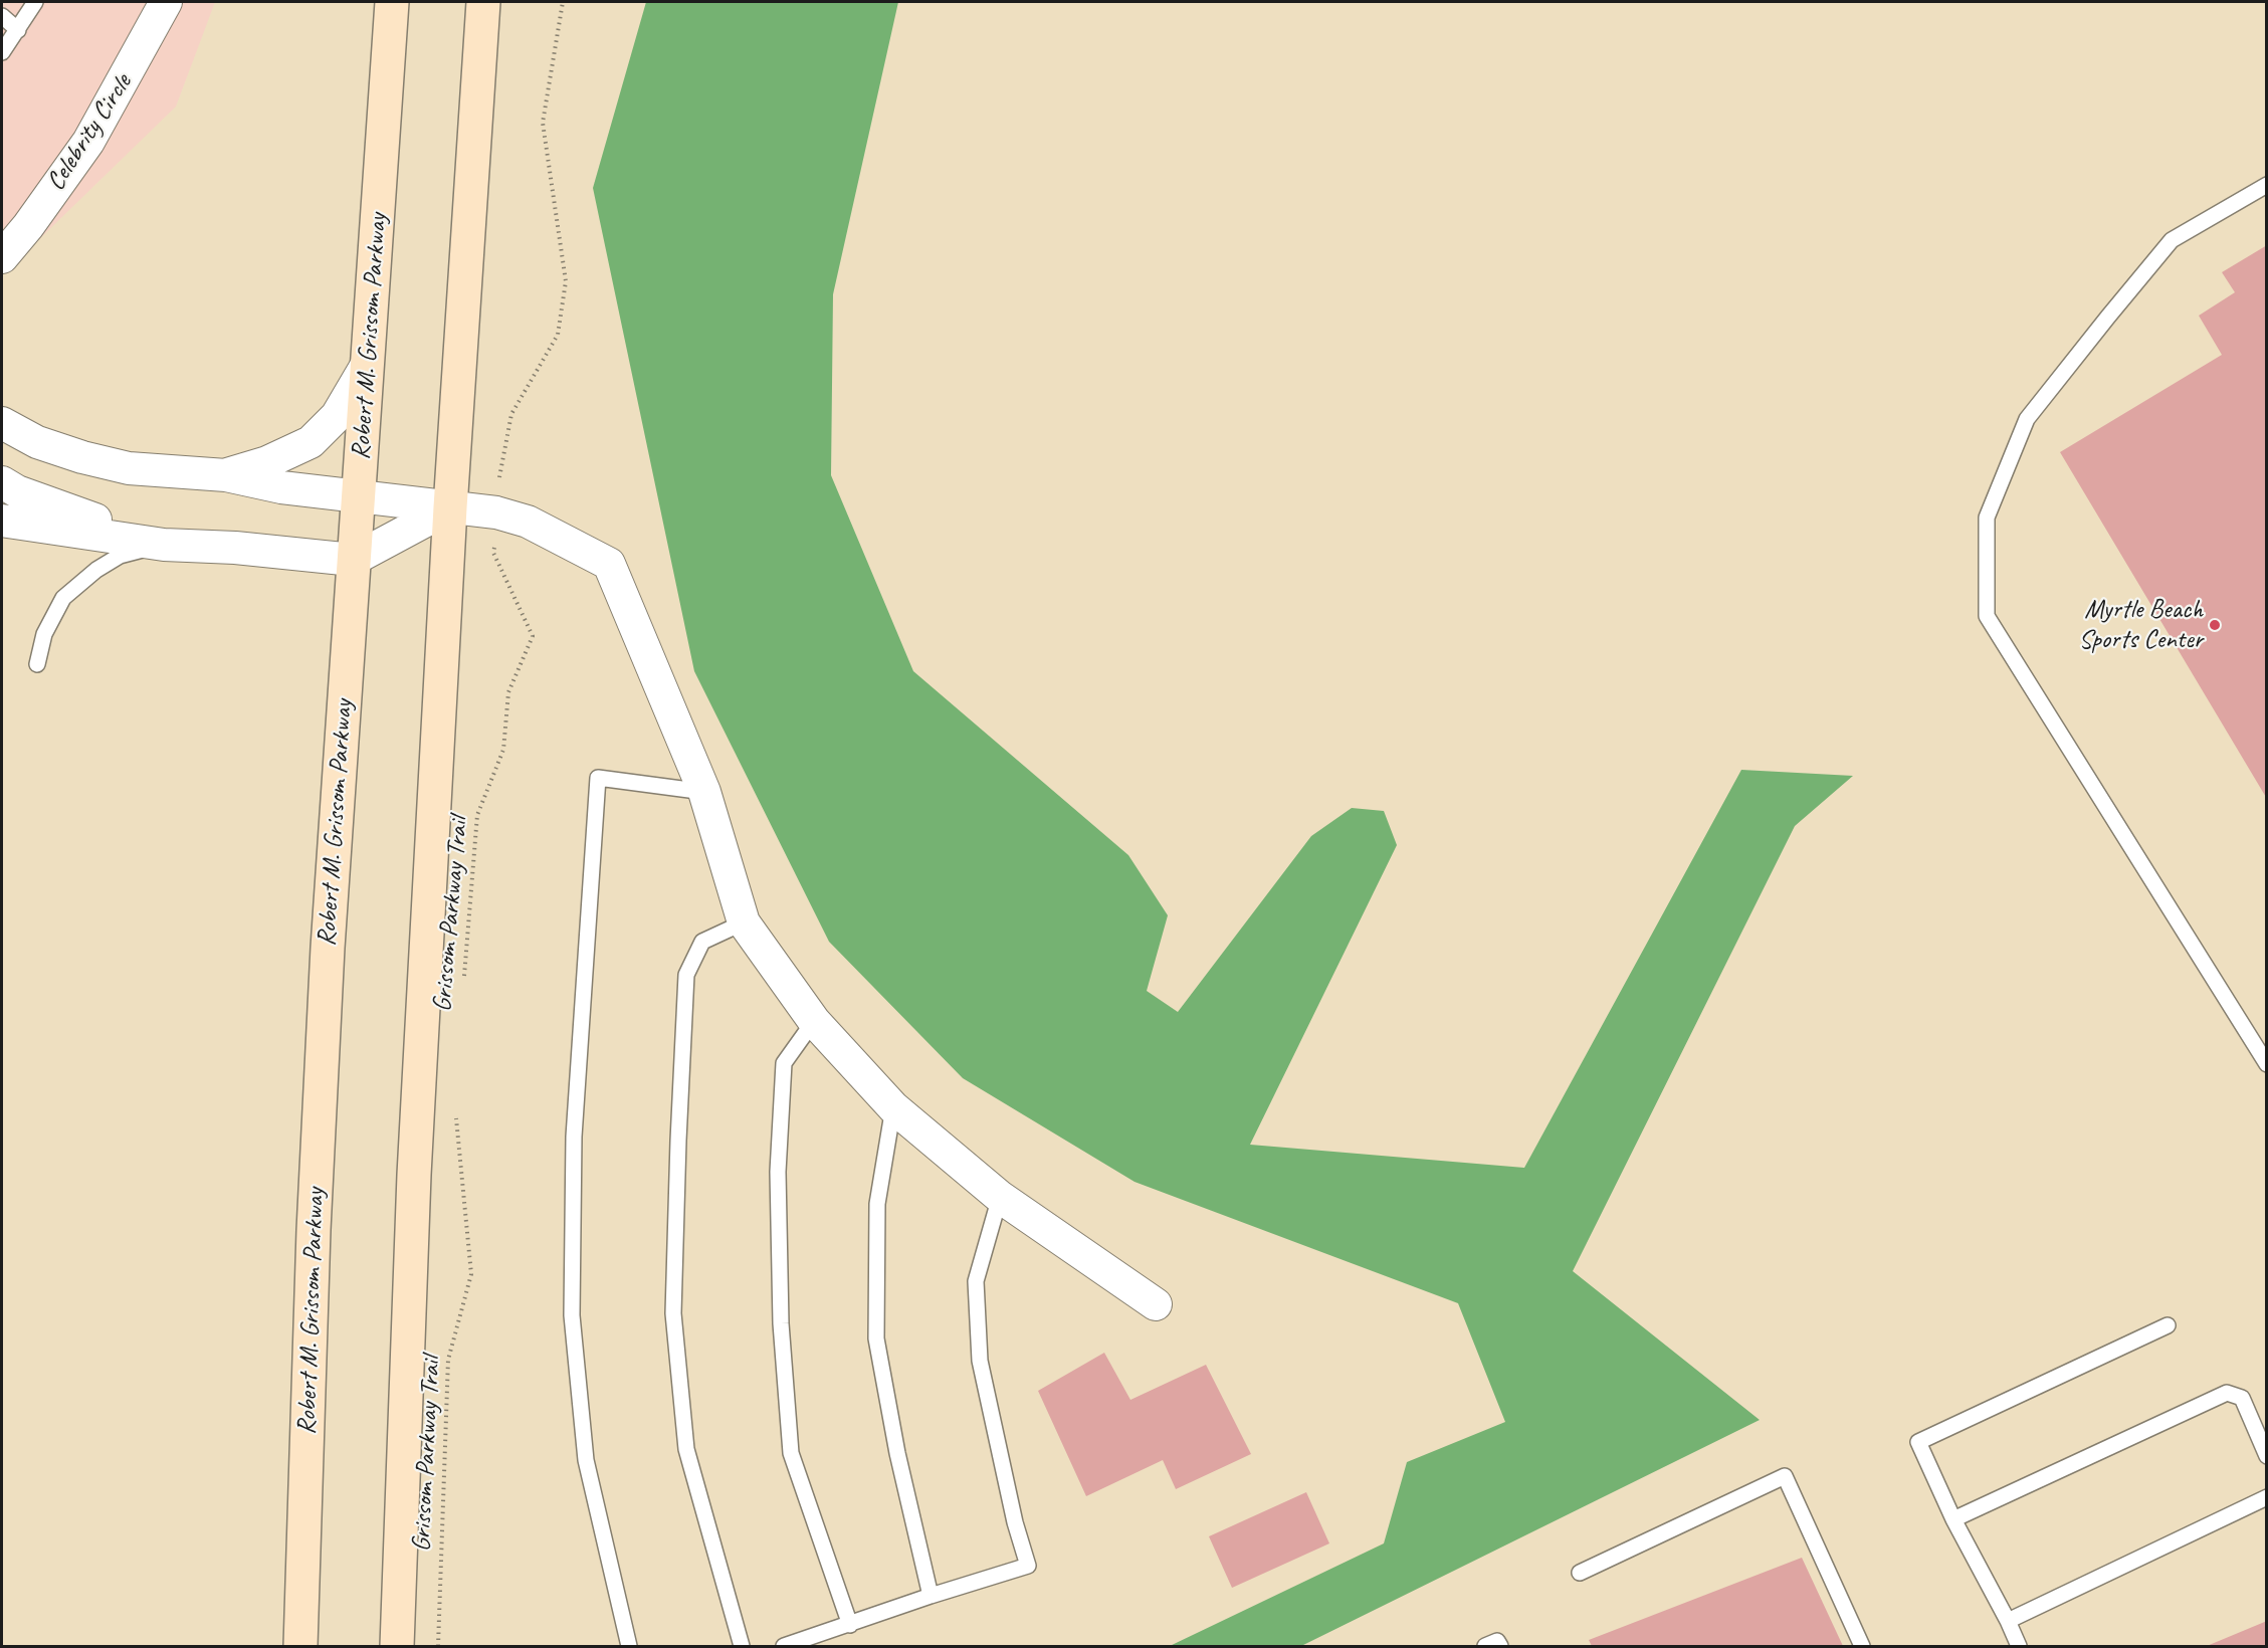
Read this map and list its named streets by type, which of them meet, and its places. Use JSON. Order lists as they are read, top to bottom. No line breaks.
{"streets":{"main road":["Robert M. Grissom Parkway"],"street":["Celebrity Circle"],"path":["Grissom Parkway Trail"]},"places":["Myrtle Beach Sports Center"]}
